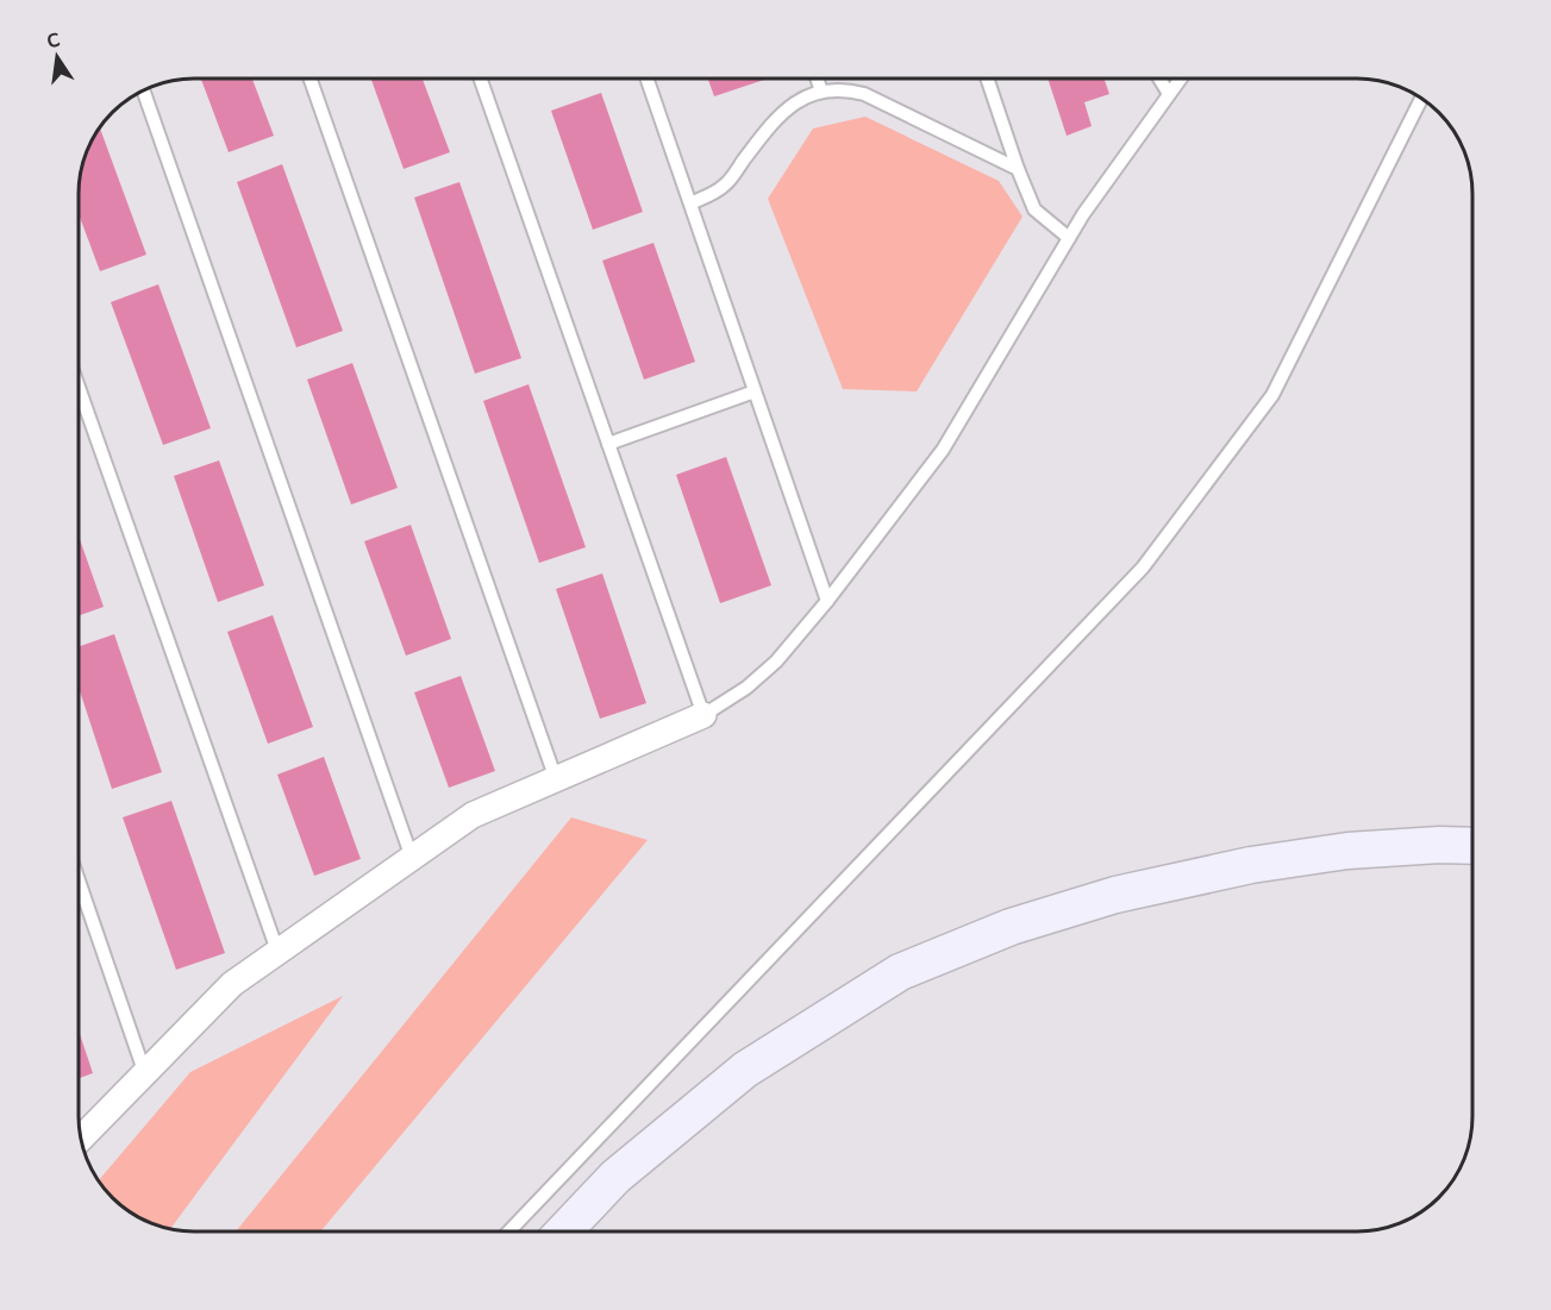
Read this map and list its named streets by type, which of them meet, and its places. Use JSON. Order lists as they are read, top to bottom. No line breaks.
{"north":"top"}
